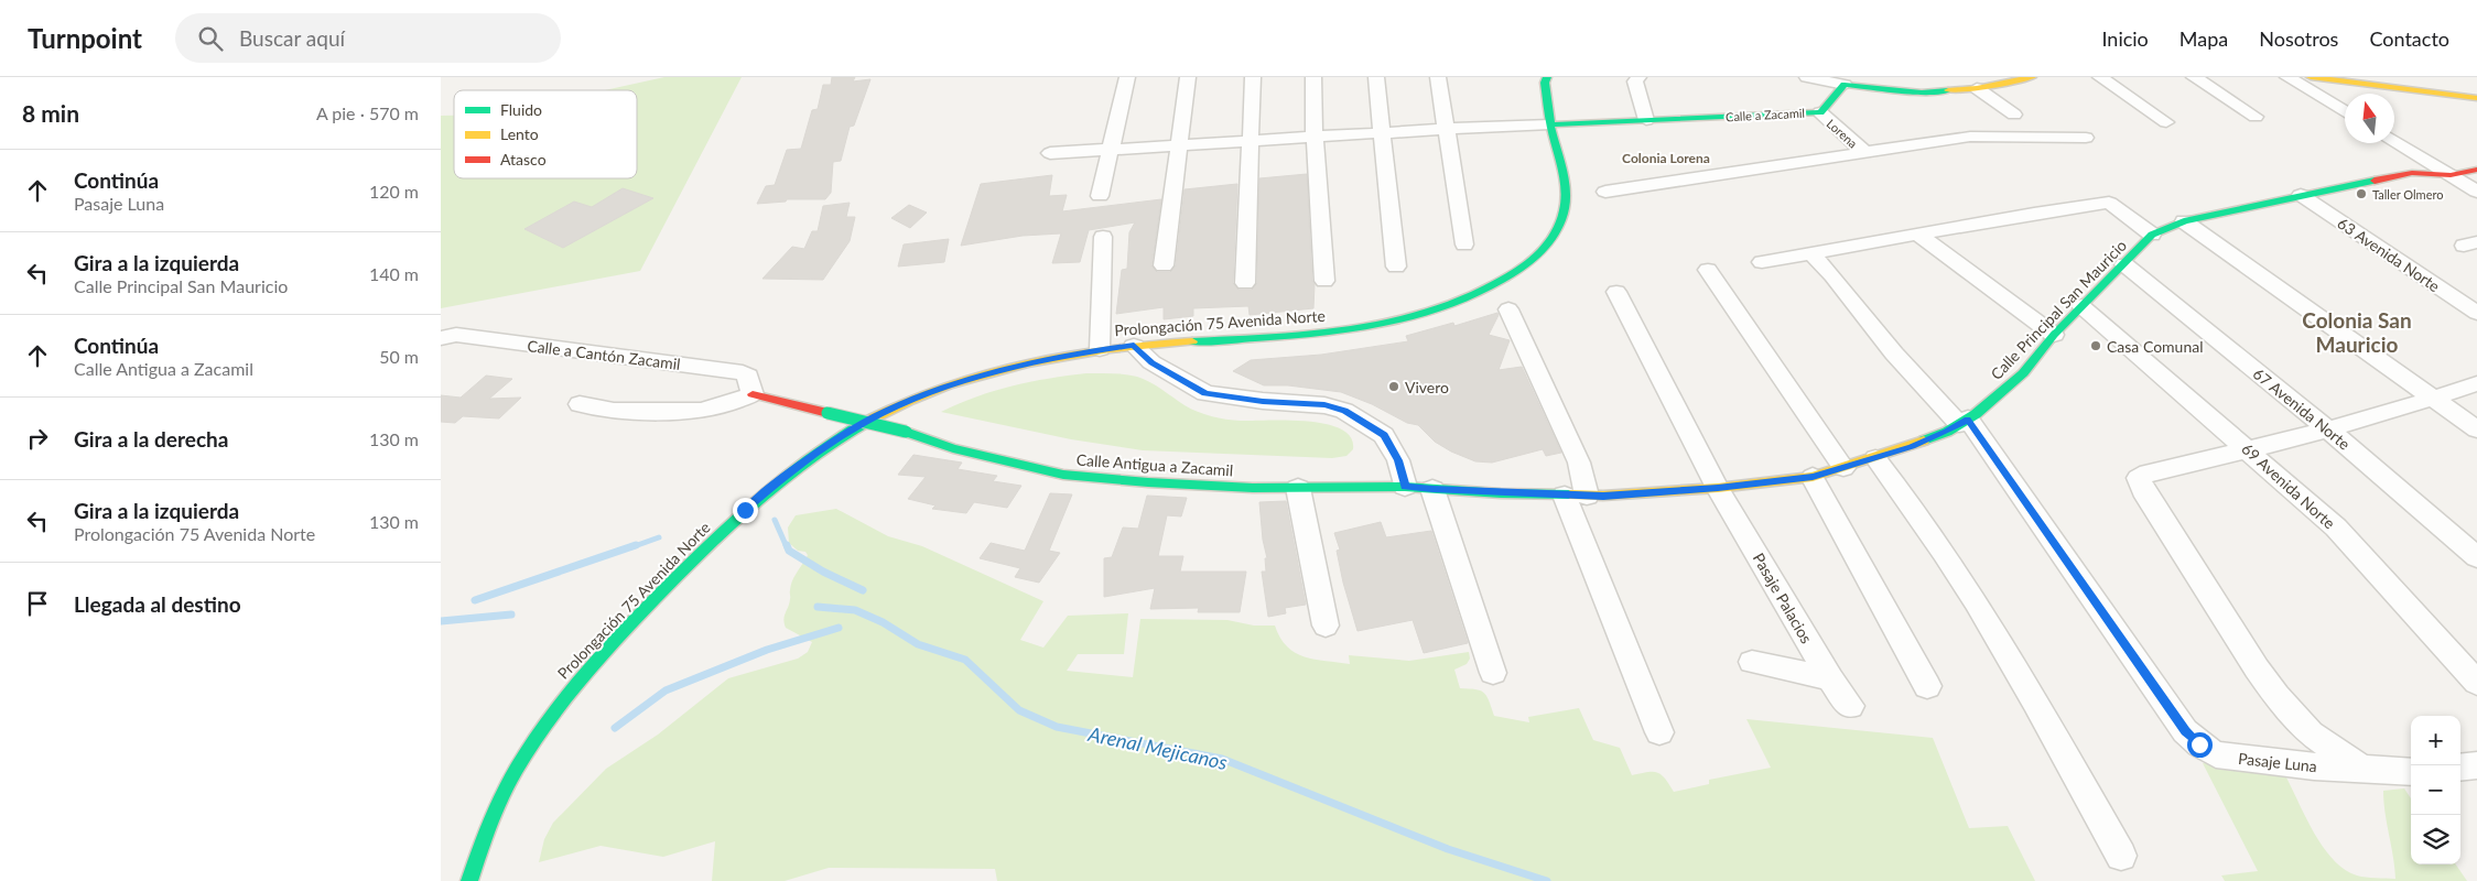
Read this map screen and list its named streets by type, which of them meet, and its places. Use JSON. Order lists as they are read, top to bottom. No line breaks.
{"streets":{"street":["Calle a Zacamil","Lorena","63 Avenida Norte","Calle Principal San Mauricio","Prolongación 75 Avenida Norte","Calle a Cantón Zacamil","67 Avenida Norte","Calle Antigua a Zacamil","69 Avenida Norte","Pasaje Palacios","Pasaje Luna"]},"crossings":[["Calle a Zacamil","Lorena"],["Calle a Zacamil","Prolongación 75 Avenida Norte"],["63 Avenida Norte","Calle Principal San Mauricio"],["Calle Principal San Mauricio","67 Avenida Norte"],["Calle Principal San Mauricio","Calle Antigua a Zacamil"],["Calle Principal San Mauricio","69 Avenida Norte"],["Calle Principal San Mauricio","Pasaje Palacios"],["Calle Principal San Mauricio","Pasaje Luna"],["Calle a Cantón Zacamil","Calle Antigua a Zacamil"]],"districts":["Colonia Lorena","Colonia San Mauricio"],"water":["Arenal Mejicanos"],"places":["Taller Olmero","Casa Comunal","Vivero"],"legend":["Fluido","Lento","Atasco"],"north":"top","page":{"header":"Turnpoint","search":"Buscar aquí","nav":["Inicio","Mapa","Nosotros","Contacto"],"heading":["8 min","A pie · 570 m"],"list":[["Continúa","Pasaje Luna","120 m"],["Gira a la izquierda","Calle Principal San Mauricio","140 m"],["Continúa","Calle Antigua a Zacamil","50 m"],["Gira a la derecha","130 m"],["Gira a la izquierda","Prolongación 75 Avenida Norte","130 m"],"Llegada al destino"],"map_buttons":["+","−"]}}
